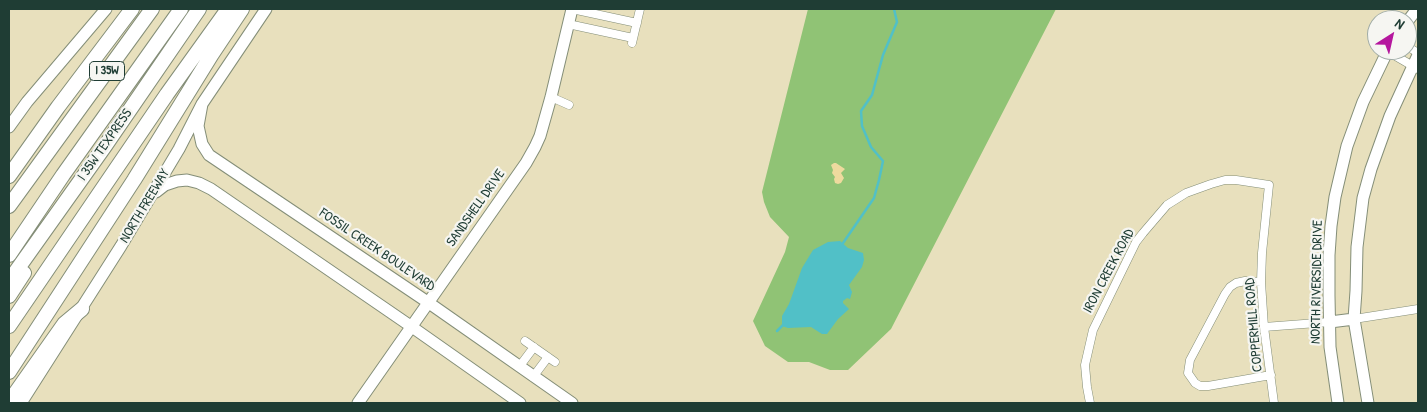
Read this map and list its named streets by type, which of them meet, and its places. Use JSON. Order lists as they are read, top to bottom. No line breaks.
{"streets":{"highway":["I 35W","I 35W TEXPRESS","NORTH FREEWAY"],"main road":["SANDSHELL DRIVE","FOSSIL CREEK BOULEVARD","NORTH RIVERSIDE DRIVE"],"street":["IRON CREEK ROAD","COPPERMILL ROAD"]},"crossings":[["NORTH FREEWAY","FOSSIL CREEK BOULEVARD"],["SANDSHELL DRIVE","FOSSIL CREEK BOULEVARD"],["IRON CREEK ROAD","COPPERMILL ROAD"]],"north":"top right"}
